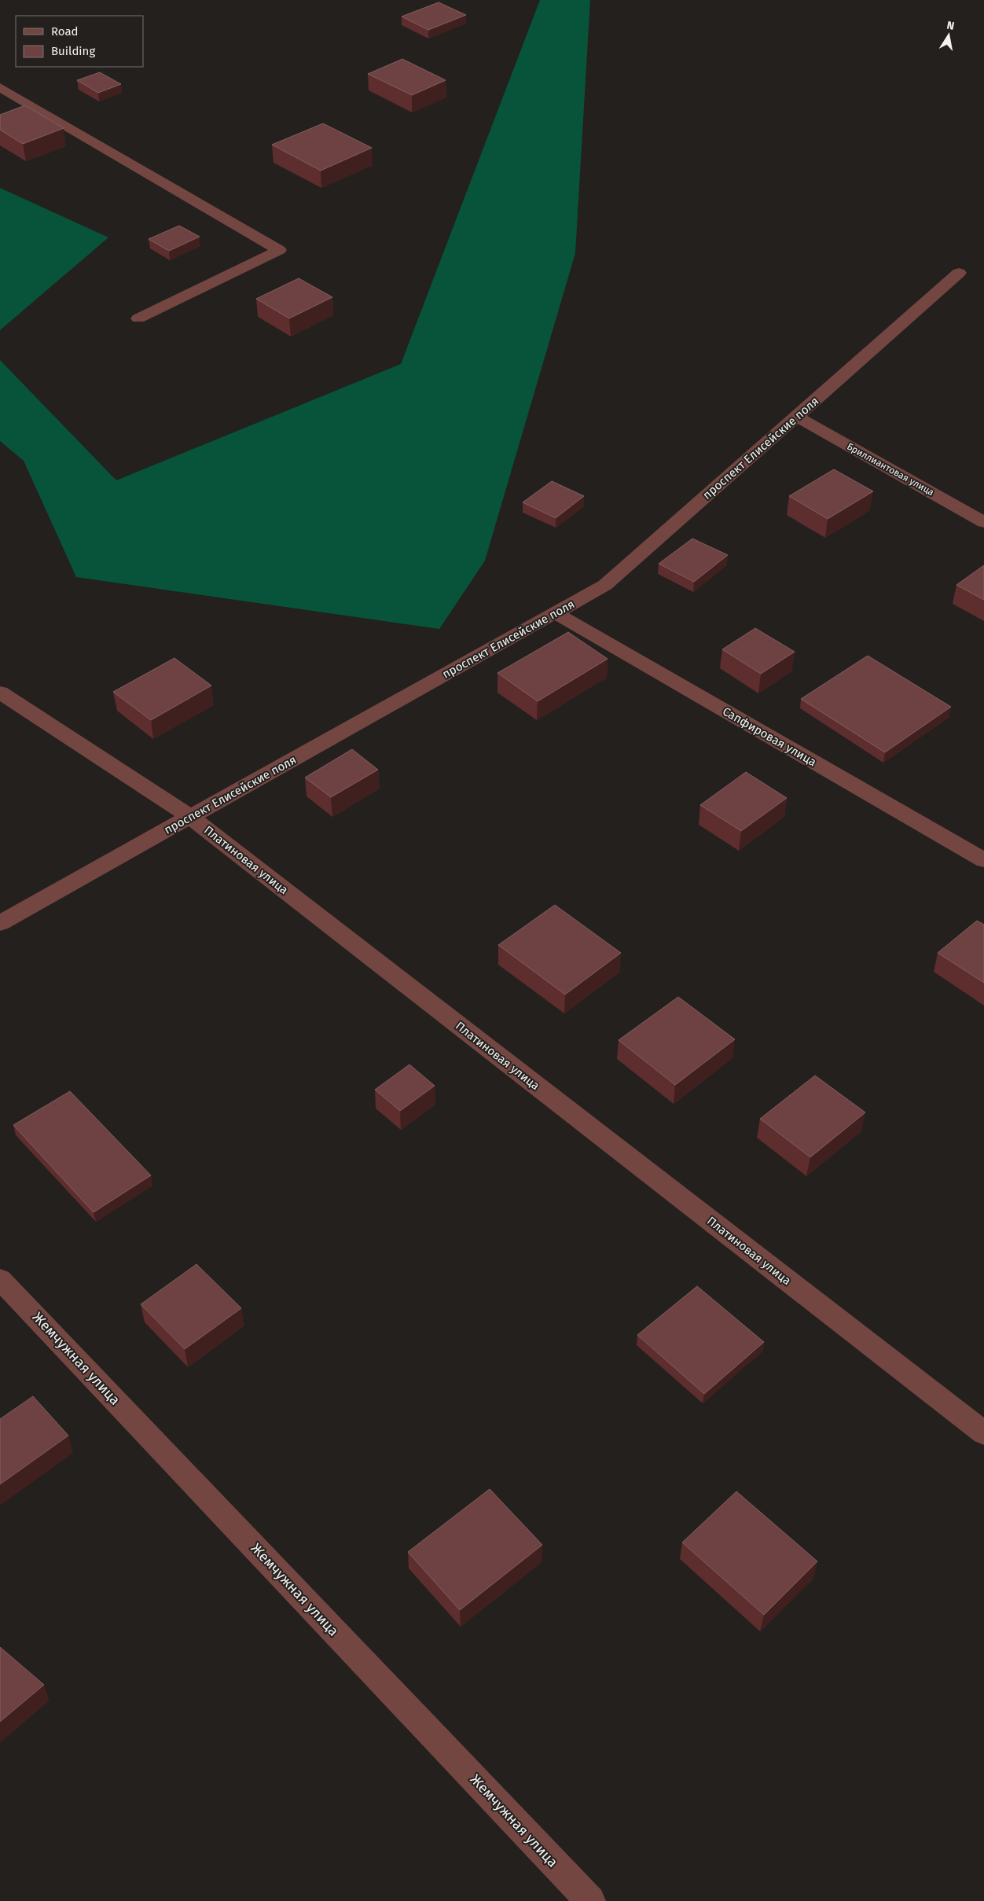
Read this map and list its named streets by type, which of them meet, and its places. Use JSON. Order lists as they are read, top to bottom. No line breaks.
{"streets":{"street":["проспект Елисейские поля","Бриллиантовая улица","Сапфировая улица","Платиновая улица","Жемчужная улица"]},"crossings":[["проспект Елисейские поля","Бриллиантовая улица"],["проспект Елисейские поля","Сапфировая улица"],["проспект Елисейские поля","Платиновая улица"]],"legend":["Road","Building"],"north":"top"}
